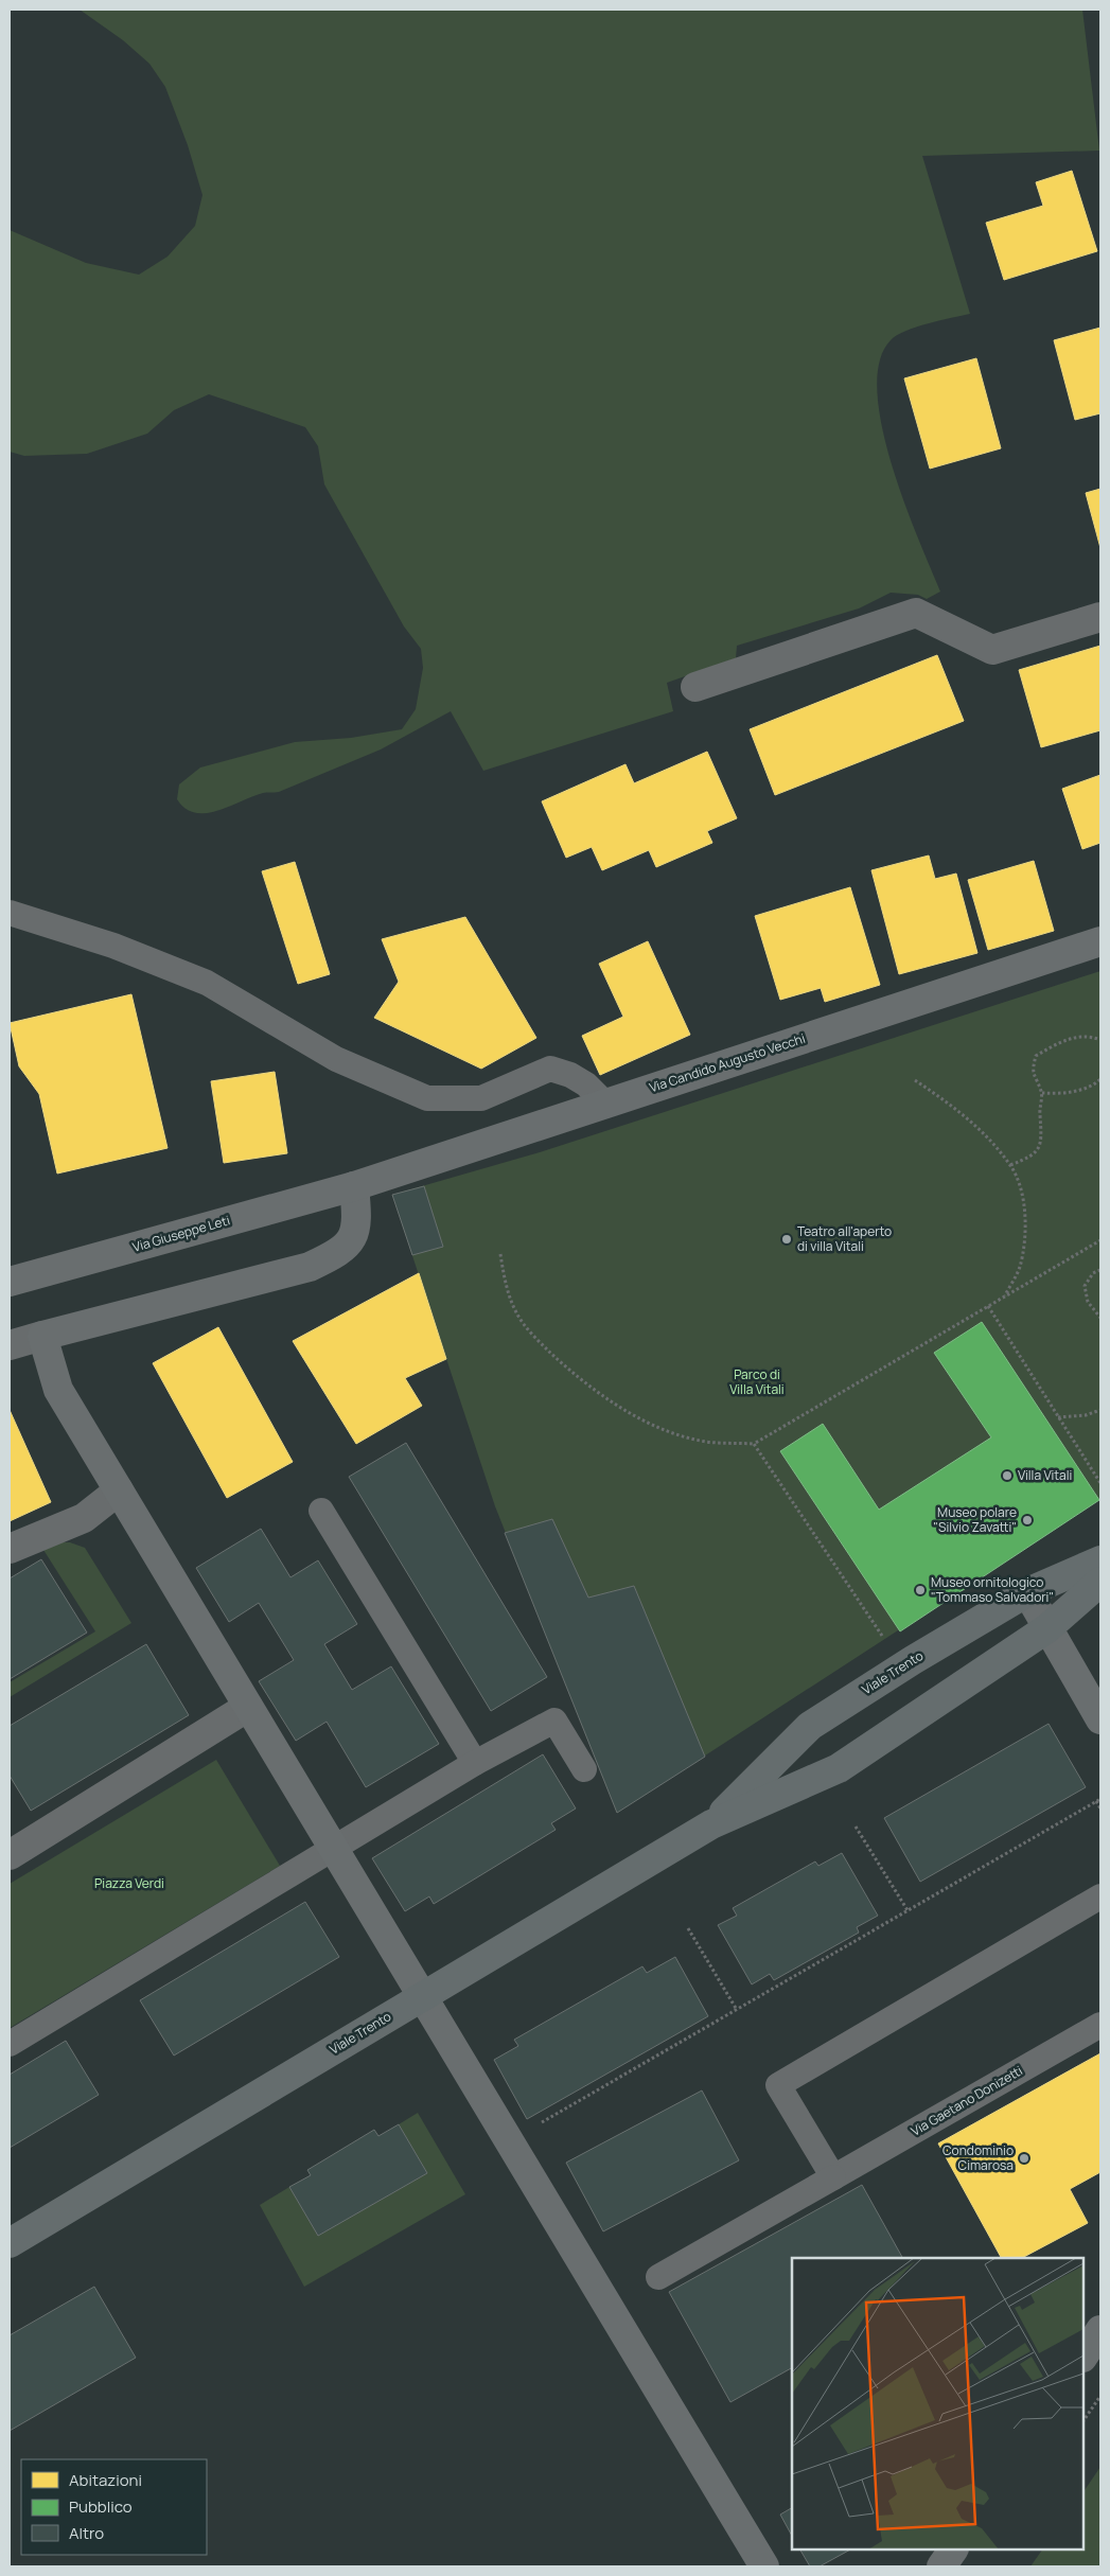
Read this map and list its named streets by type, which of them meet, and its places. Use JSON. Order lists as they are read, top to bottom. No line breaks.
{"streets":{"main road":["Viale Trento"],"street":["Via Candido Augusto Vecchi","Via Giuseppe Leti"],"lane":["Via Gaetano Donizetti"]},"crossings":[["Via Candido Augusto Vecchi","Via Giuseppe Leti"]],"parks":["Parco di Villa Vitali","Piazza Verdi"],"places":["Teatro all'aperto di villa Vitali","Villa Vitali","Museo polare \"Silvio Zavatti\"","Museo ornitologico \"Tommaso Salvadori\"","Condominio Cimarosa"],"legend":["Abitazioni","Pubblico","Altro"]}
